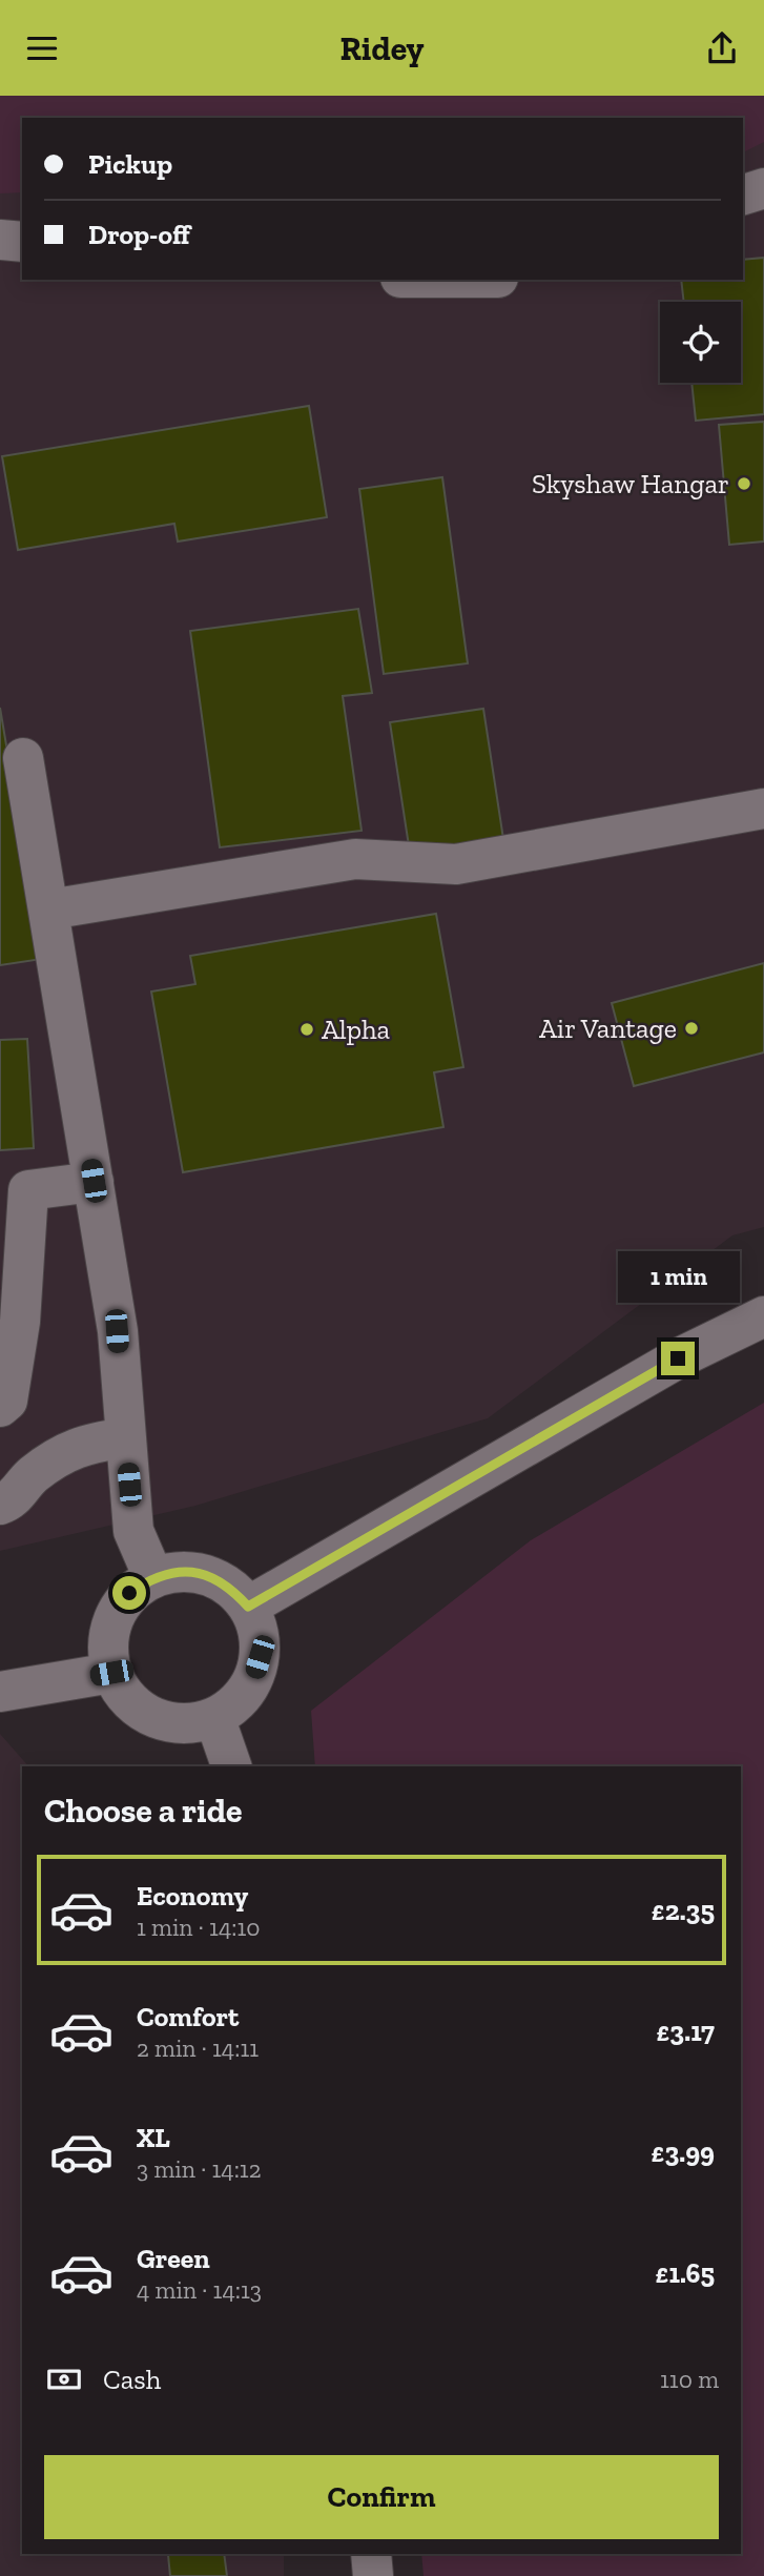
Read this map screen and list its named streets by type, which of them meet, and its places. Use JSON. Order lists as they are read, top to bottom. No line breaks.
{"places":["Skyshaw Hangar","Air Vantage","Alpha"],"page":{"header":"Ridey","banner":["Pickup","Drop-off"],"bubble":"1 min","heading":"Choose a ride","list":[{"name":"Economy","note":"1 min · 14:10","value":"£2.35"},{"name":"Comfort","note":"2 min · 14:11","value":"£3.17"},{"name":"XL","note":"3 min · 14:12","value":"£3.99"},{"name":"Green","note":"4 min · 14:13","value":"£1.65"}],"pay":["Cash","110 m"],"buttons":"Confirm"}}
